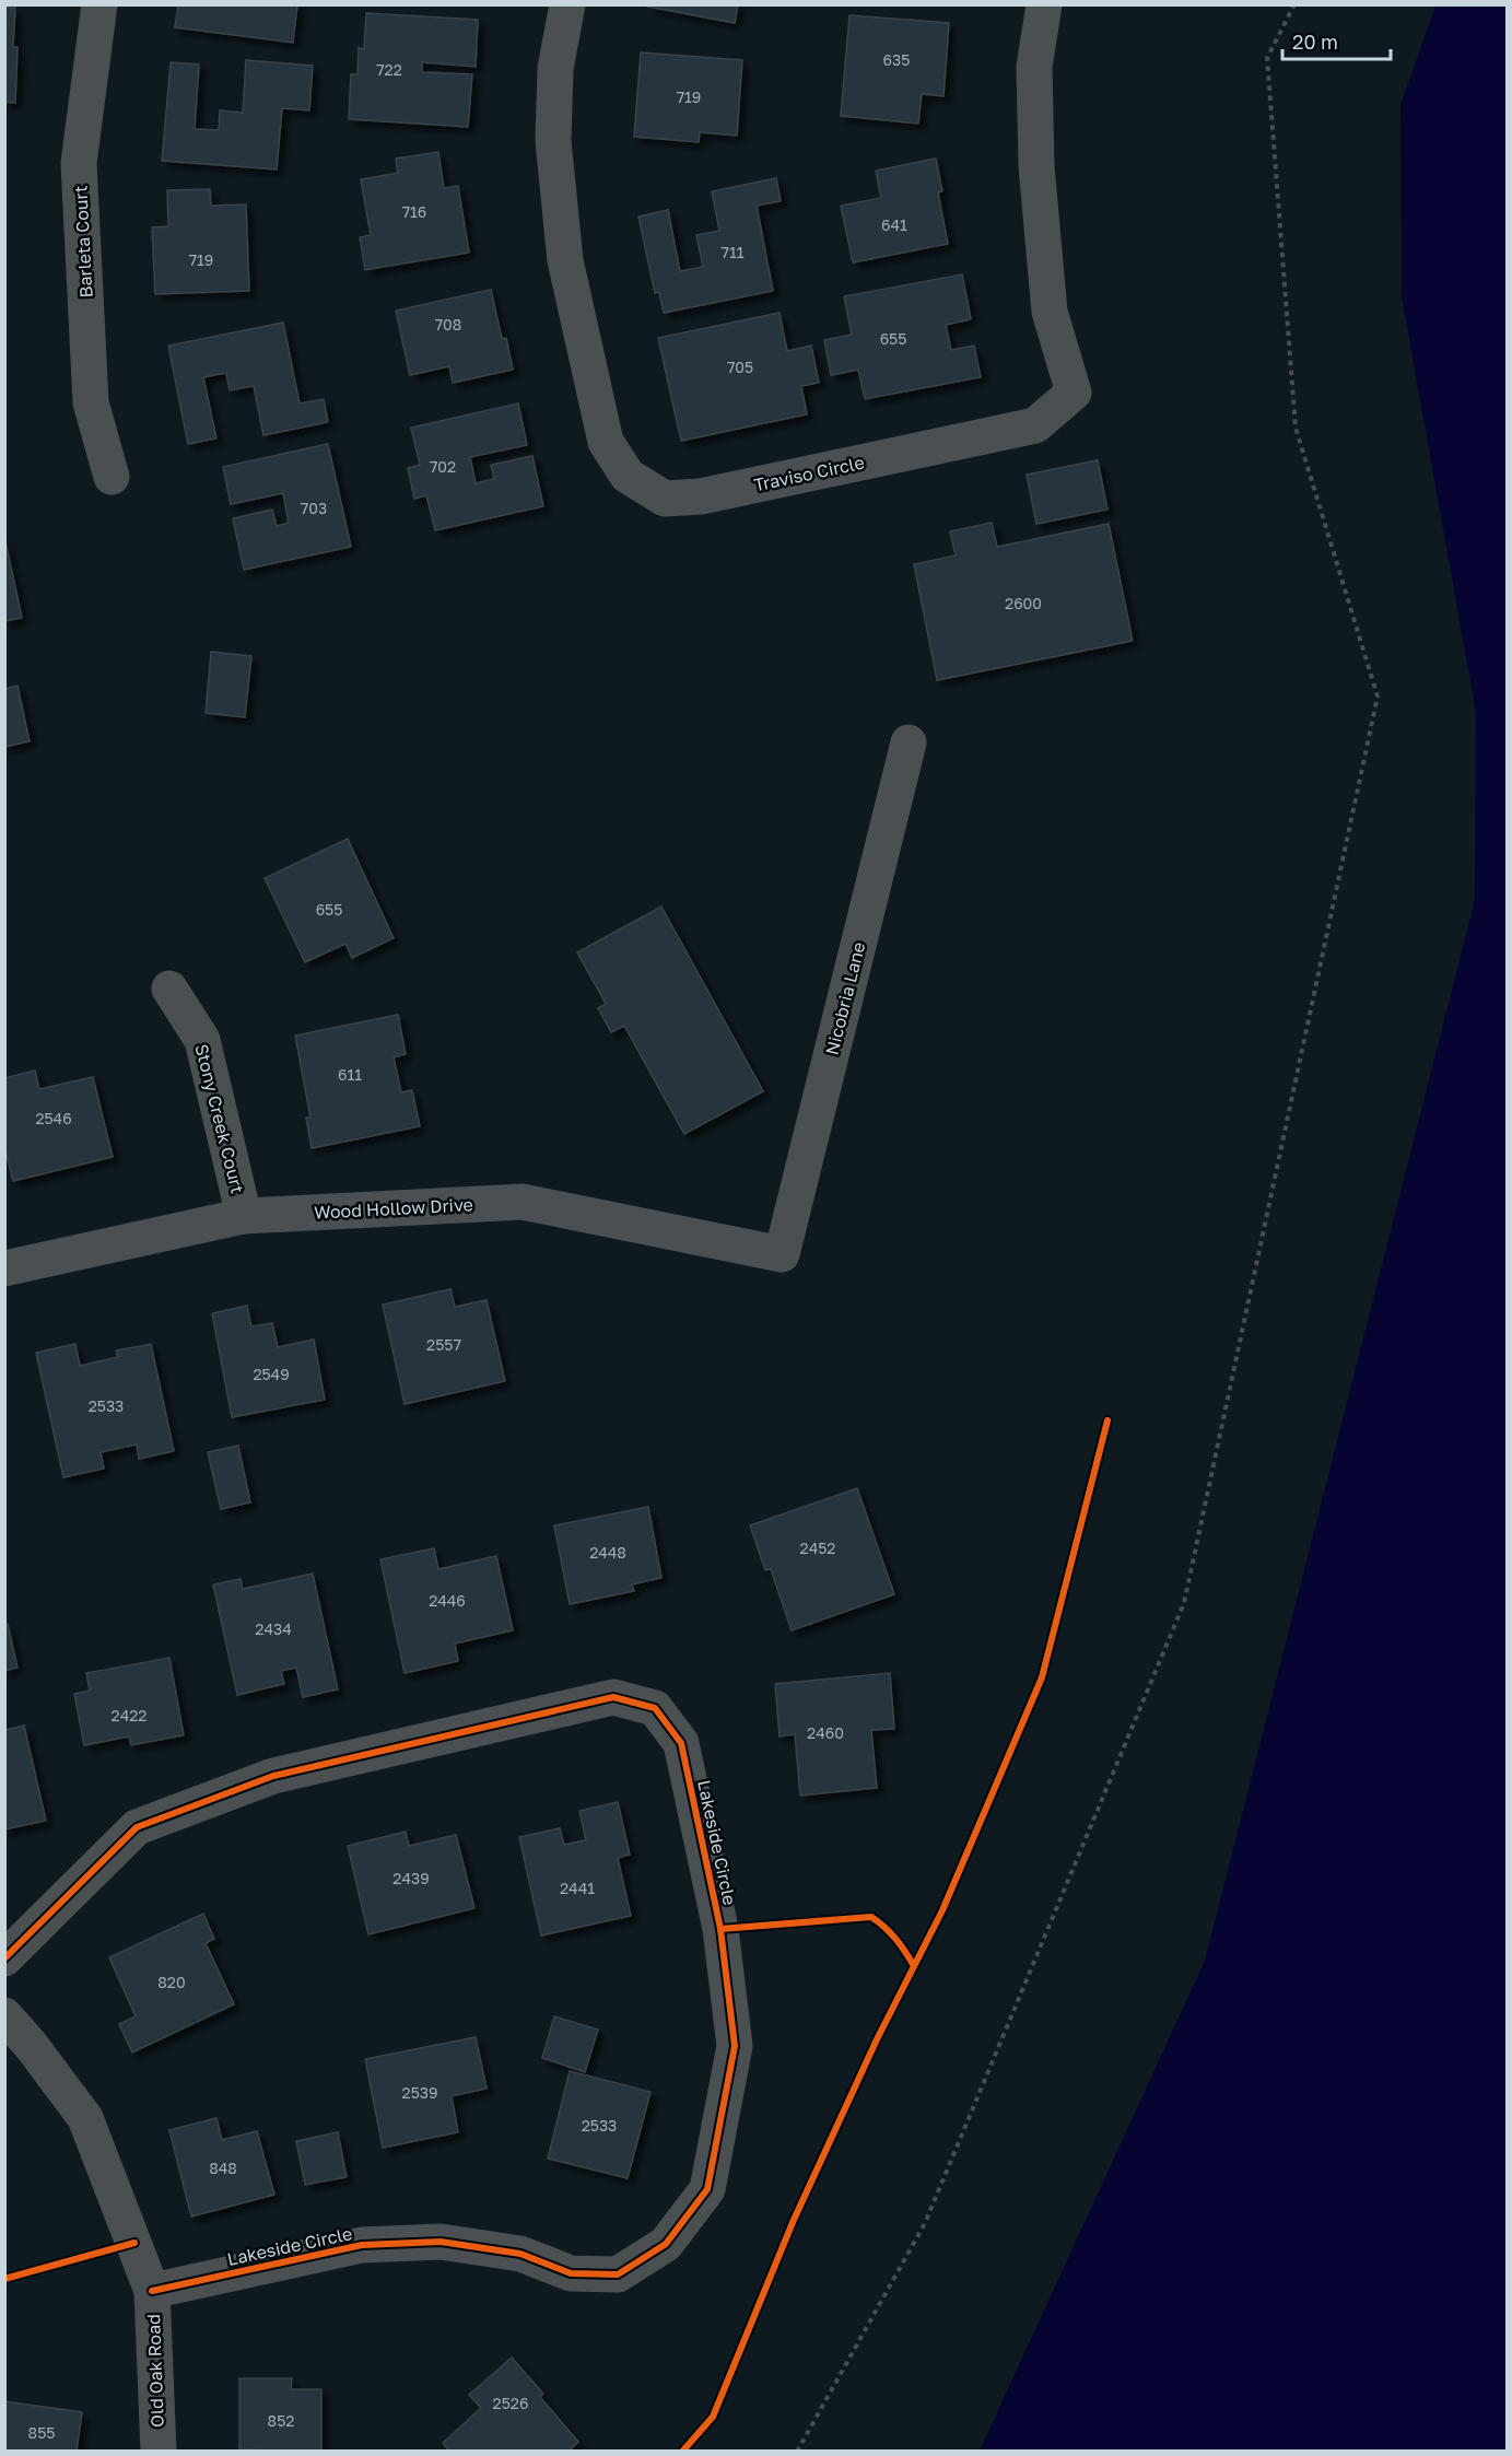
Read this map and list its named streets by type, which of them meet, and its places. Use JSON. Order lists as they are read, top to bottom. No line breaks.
{"streets":{"street":["Barleta Court","Traviso Circle","Nicobria Lane","Stony Creek Court","Wood Hollow Drive","Lakeside Circle","Old Oak Road"]},"crossings":[["Nicobria Lane","Wood Hollow Drive"],["Stony Creek Court","Wood Hollow Drive"],["Lakeside Circle","Old Oak Road"]],"house_numbers":["635","722","719","716","641","711","719","708","655","705","702","703","2600","655","611","2546","2557","2549","2533","2452","2448","2446","2434","2422","2460","2439","2441","820","2539","2533","848","2526","852","855"],"scale_bar":"20 m"}
